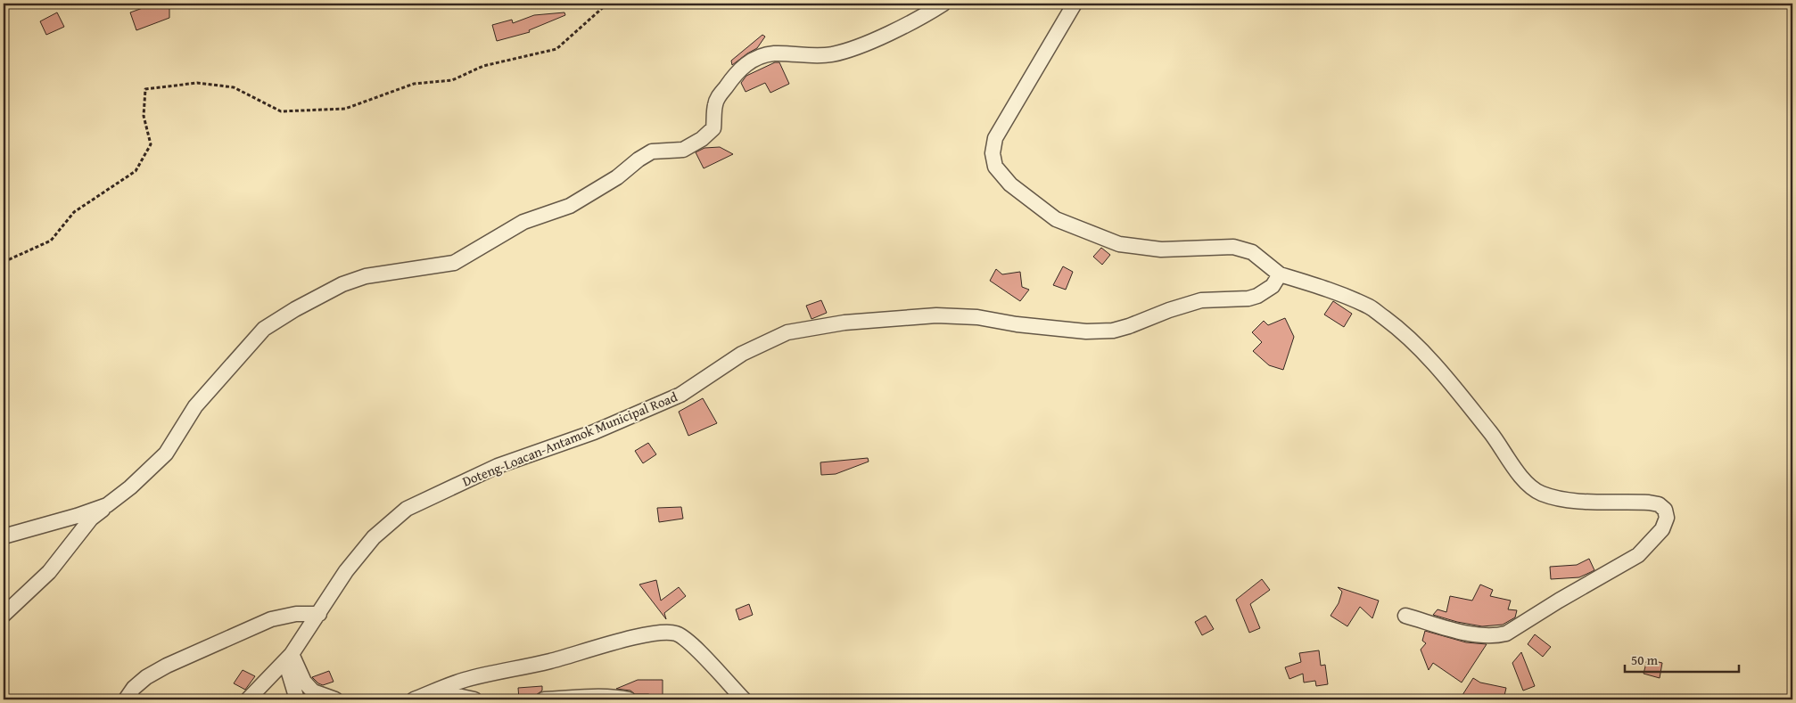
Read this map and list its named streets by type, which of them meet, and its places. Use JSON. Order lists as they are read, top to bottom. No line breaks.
{"streets":{"street":["Doteng-Loacan-Antamok Municipal Road"]},"scale_bar":"50 m"}
